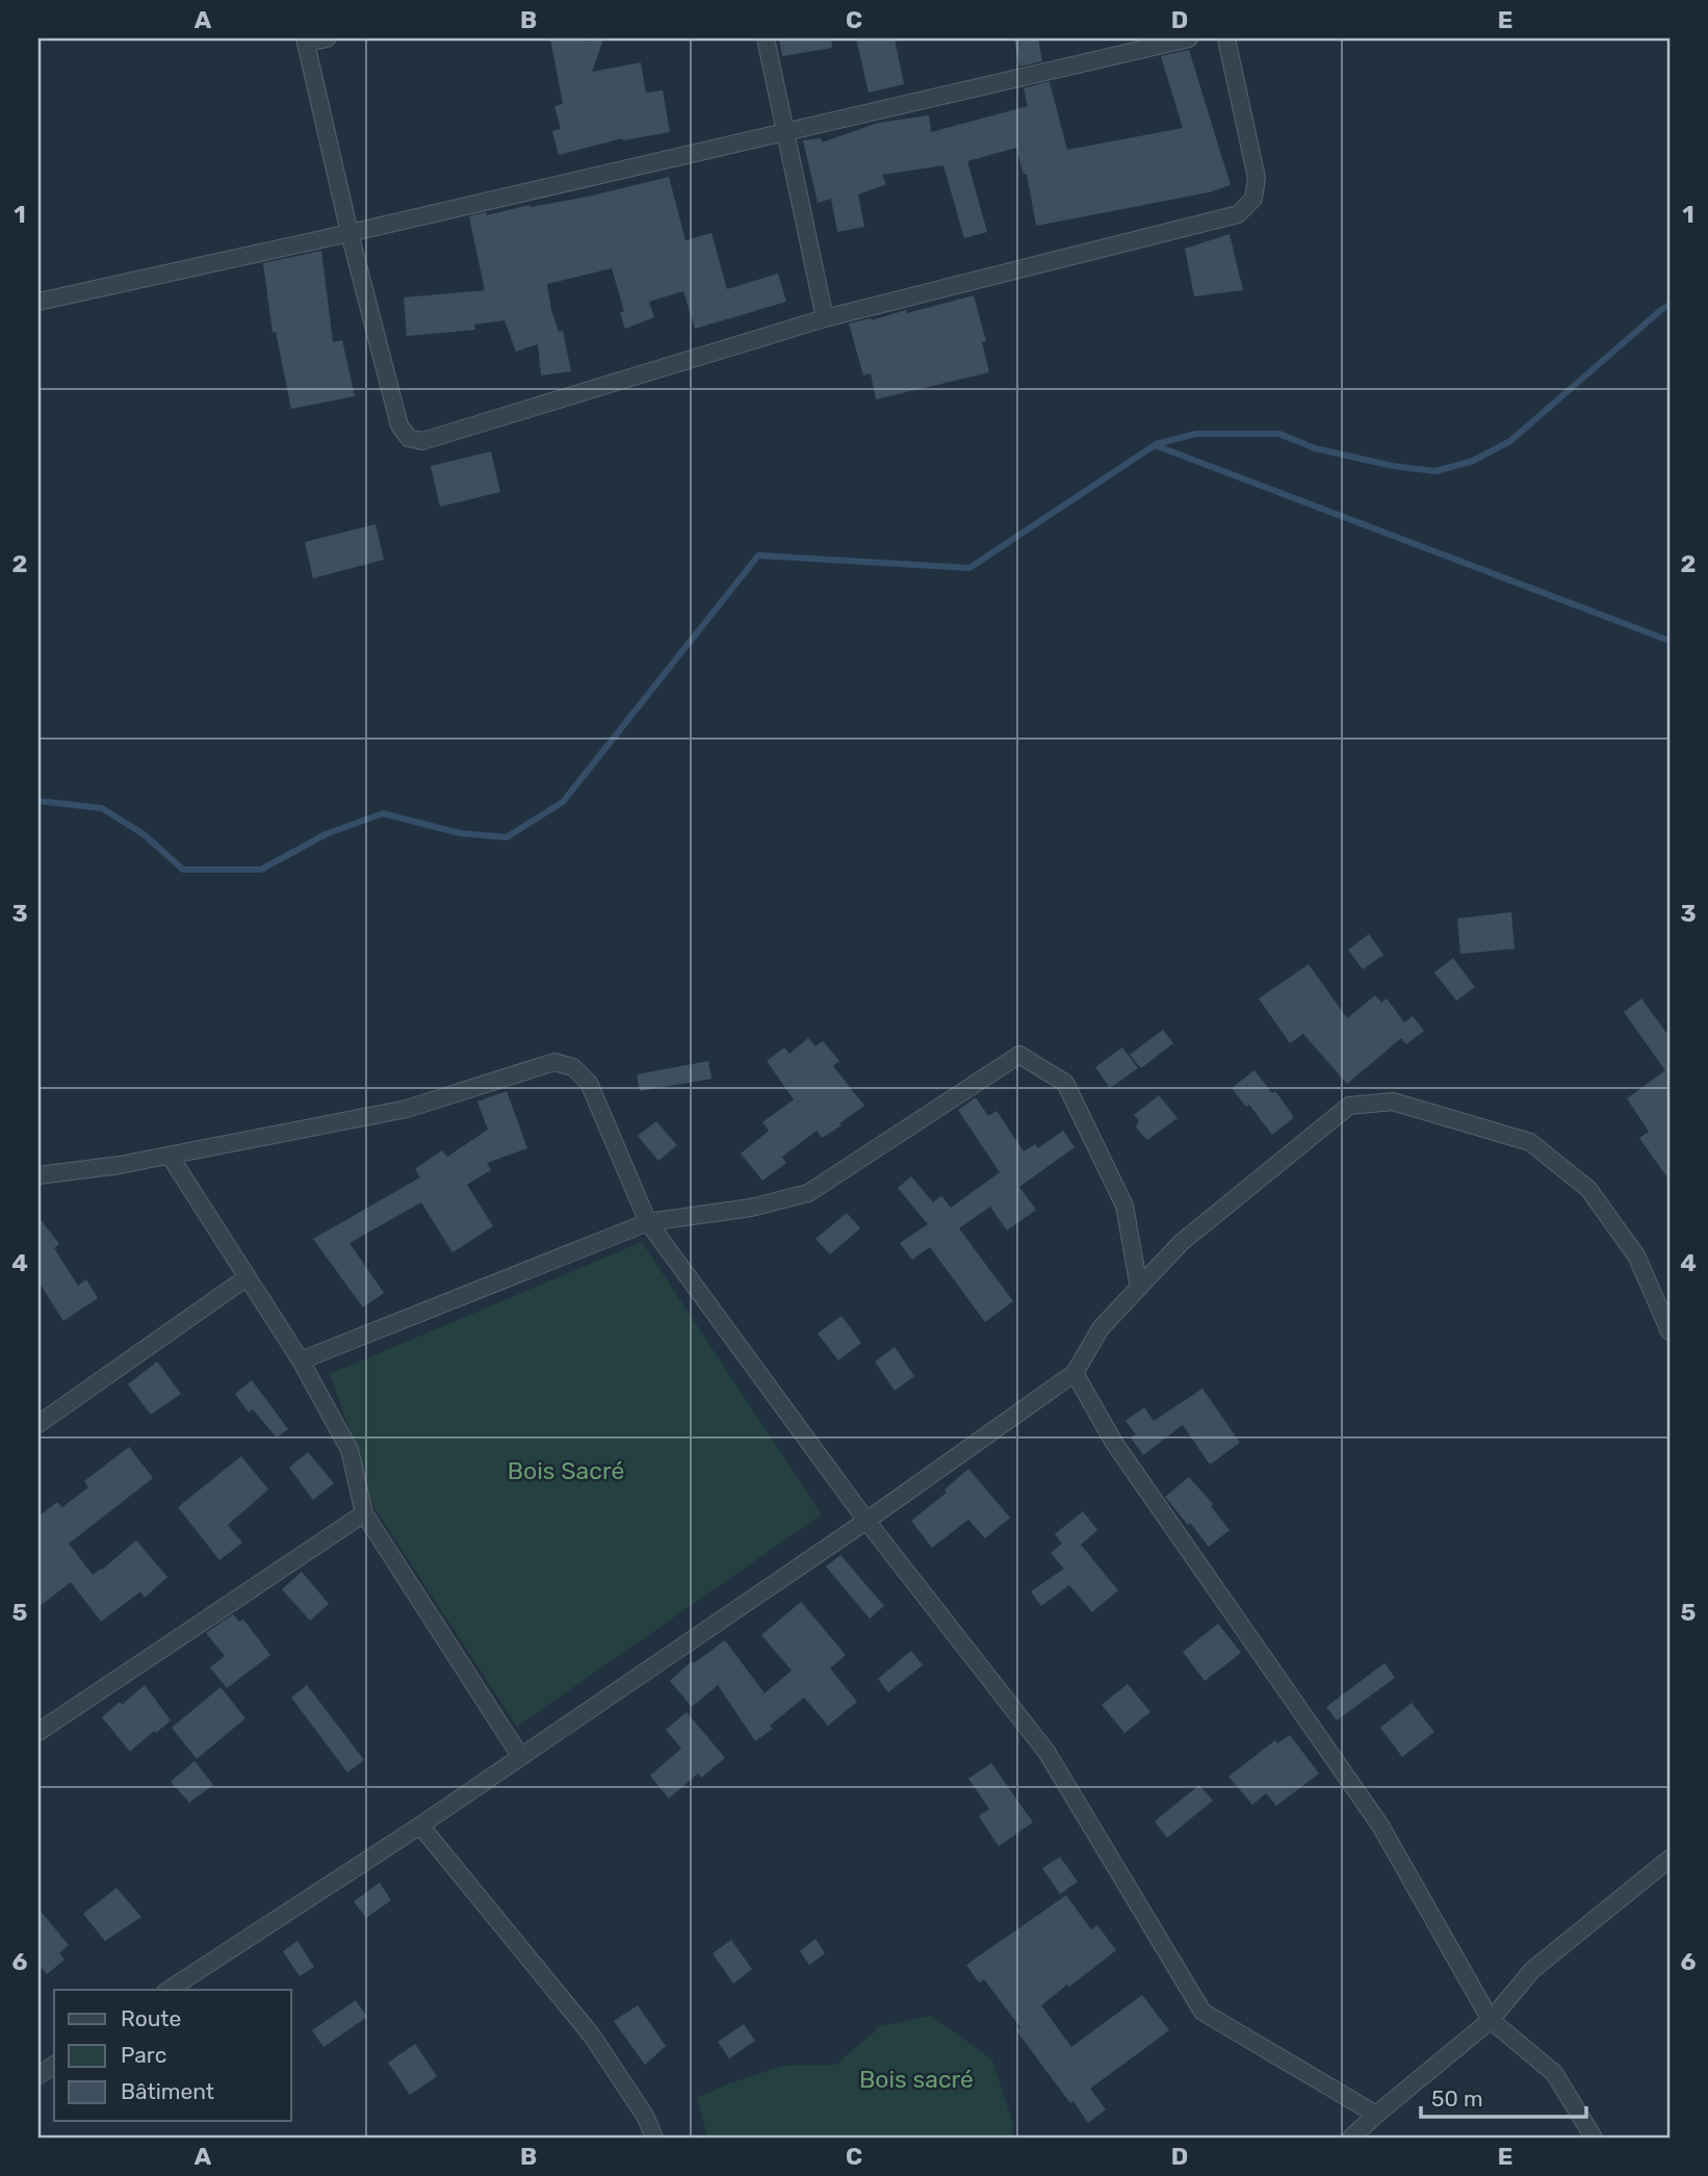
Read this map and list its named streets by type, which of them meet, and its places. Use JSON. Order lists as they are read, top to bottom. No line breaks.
{"parks":["Bois Sacré","Bois sacré"],"legend":["Route","Parc","Bâtiment"],"scale_bar":"50 m","grid":{"columns":["A","B","C","D","E"],"rows":["1","2","3","4","5","6"]}}
